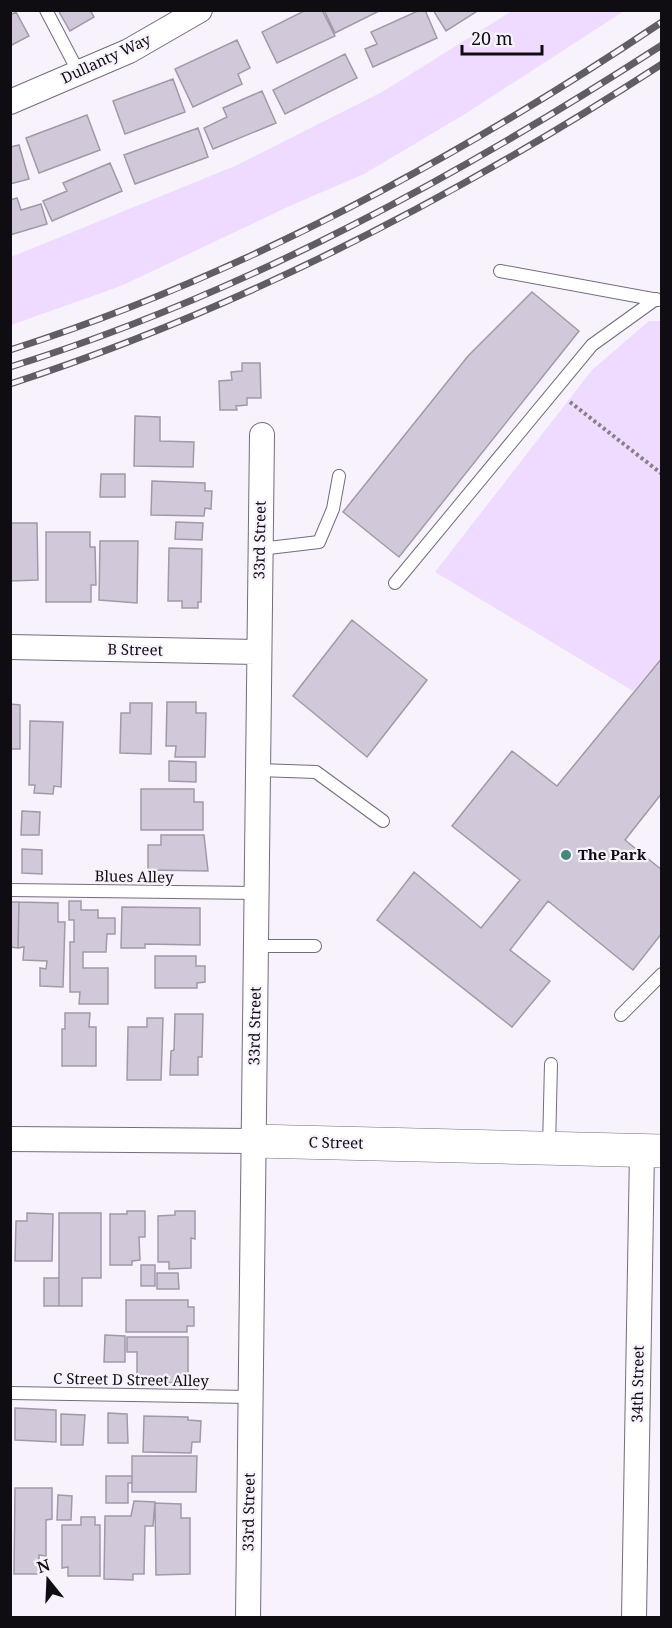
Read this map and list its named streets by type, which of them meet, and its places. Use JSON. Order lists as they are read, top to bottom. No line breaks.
{"streets":{"street":["Dullanty Way","33rd Street","B Street","C Street","34th Street"],"lane":["Blues Alley","C Street D Street Alley"]},"crossings":[["33rd Street","B Street"],["33rd Street","Blues Alley"],["33rd Street","C Street"],["33rd Street","C Street D Street Alley"],["C Street","34th Street"]],"places":["The Park"],"scale_bar":"20 m","north":"top"}
